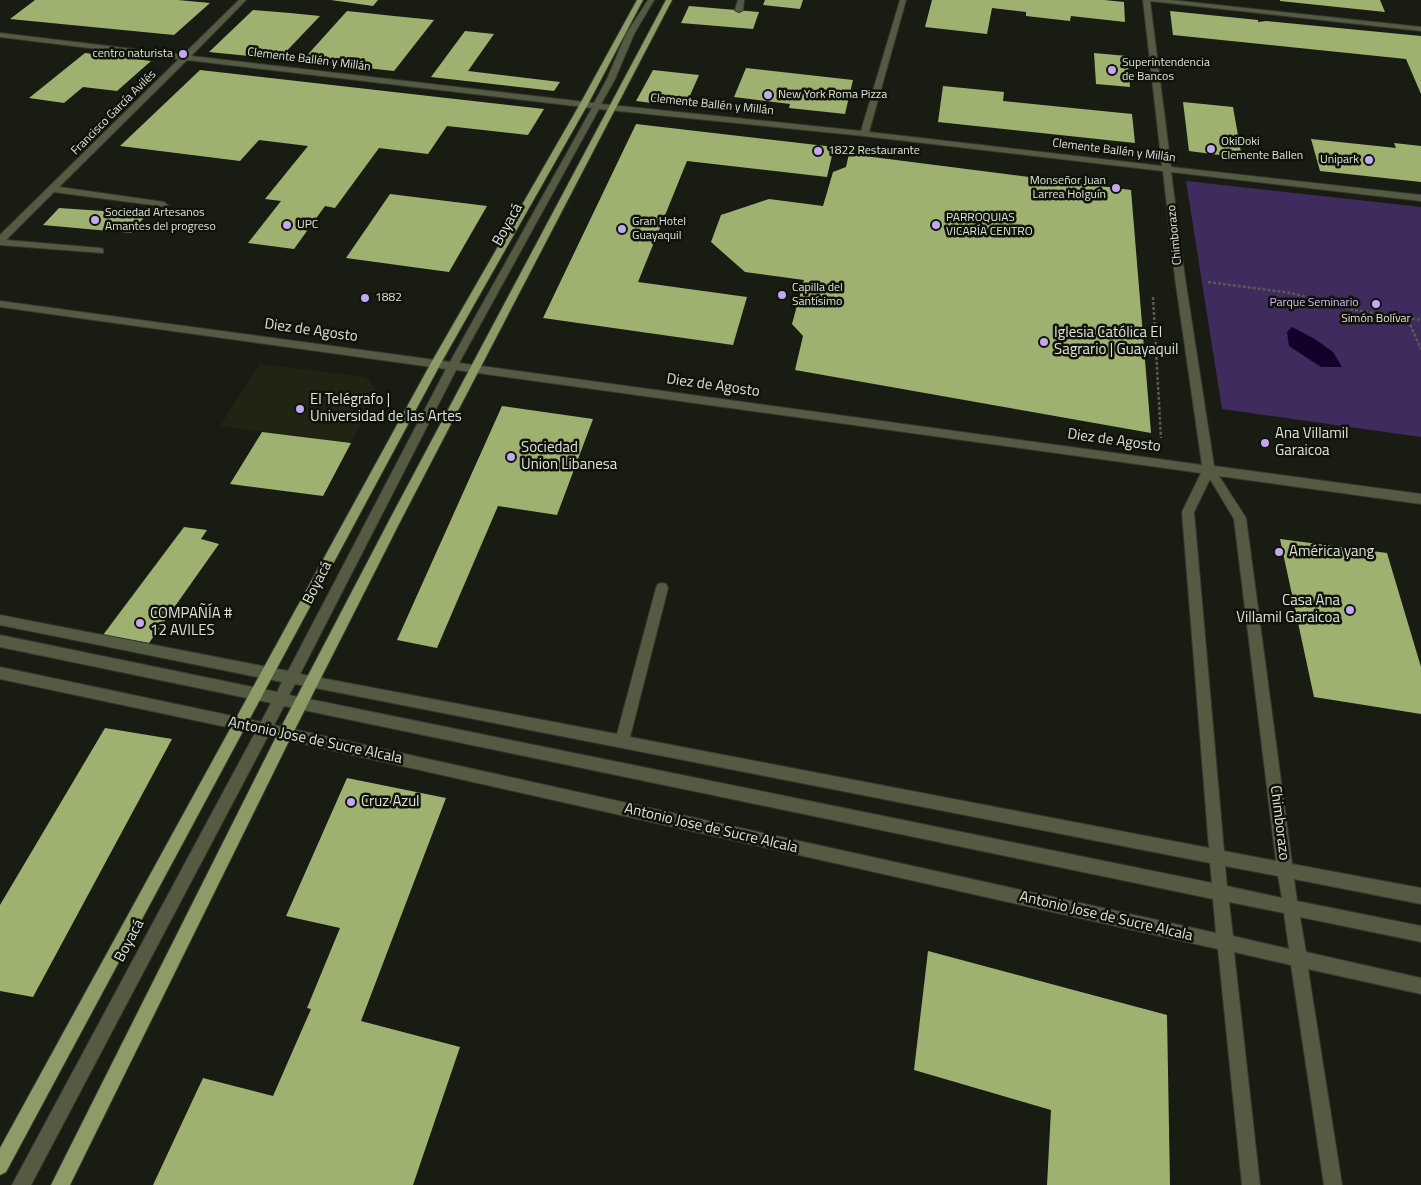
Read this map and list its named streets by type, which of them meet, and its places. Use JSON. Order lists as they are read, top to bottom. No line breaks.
{"streets":{"main road":["Boyacá"],"street":["Clemente Ballén y Millán","Francisco García Avilés","Chimborazo","Diez de Agosto","Antonio Jose de Sucre Alcala"]},"crossings":[["Clemente Ballén y Millán","Francisco García Avilés"],["Clemente Ballén y Millán","Boyacá"],["Clemente Ballén y Millán","Chimborazo"],["Boyacá","Diez de Agosto"],["Boyacá","Antonio Jose de Sucre Alcala"],["Chimborazo","Diez de Agosto"],["Chimborazo","Antonio Jose de Sucre Alcala"]],"parks":["Parque Seminario"],"places":["centro naturista","Superintendencia de Bancos","New York Roma Pizza","OkiDoki Clemente Ballen","1822 Restaurante","Unipark","Monseñor Juan Larrea Holguín","Sociedad Artesanos Amantes del progreso","UPC","PARROQUIAS VICARÍA CENTRO","Gran Hotel Guayaquil","Capilla del Santísimo","1882","Simón Bolívar","Iglesia Católica El Sagrario | Guayaquil","El Telégrafo | Universidad de las Artes","Ana Villamil Garaicoa","Sociedad Union Libanesa","América yang","Casa Ana Villamil Garaicoa","COMPAÑÍA # 12 AVILES","Cruz Azul"]}
